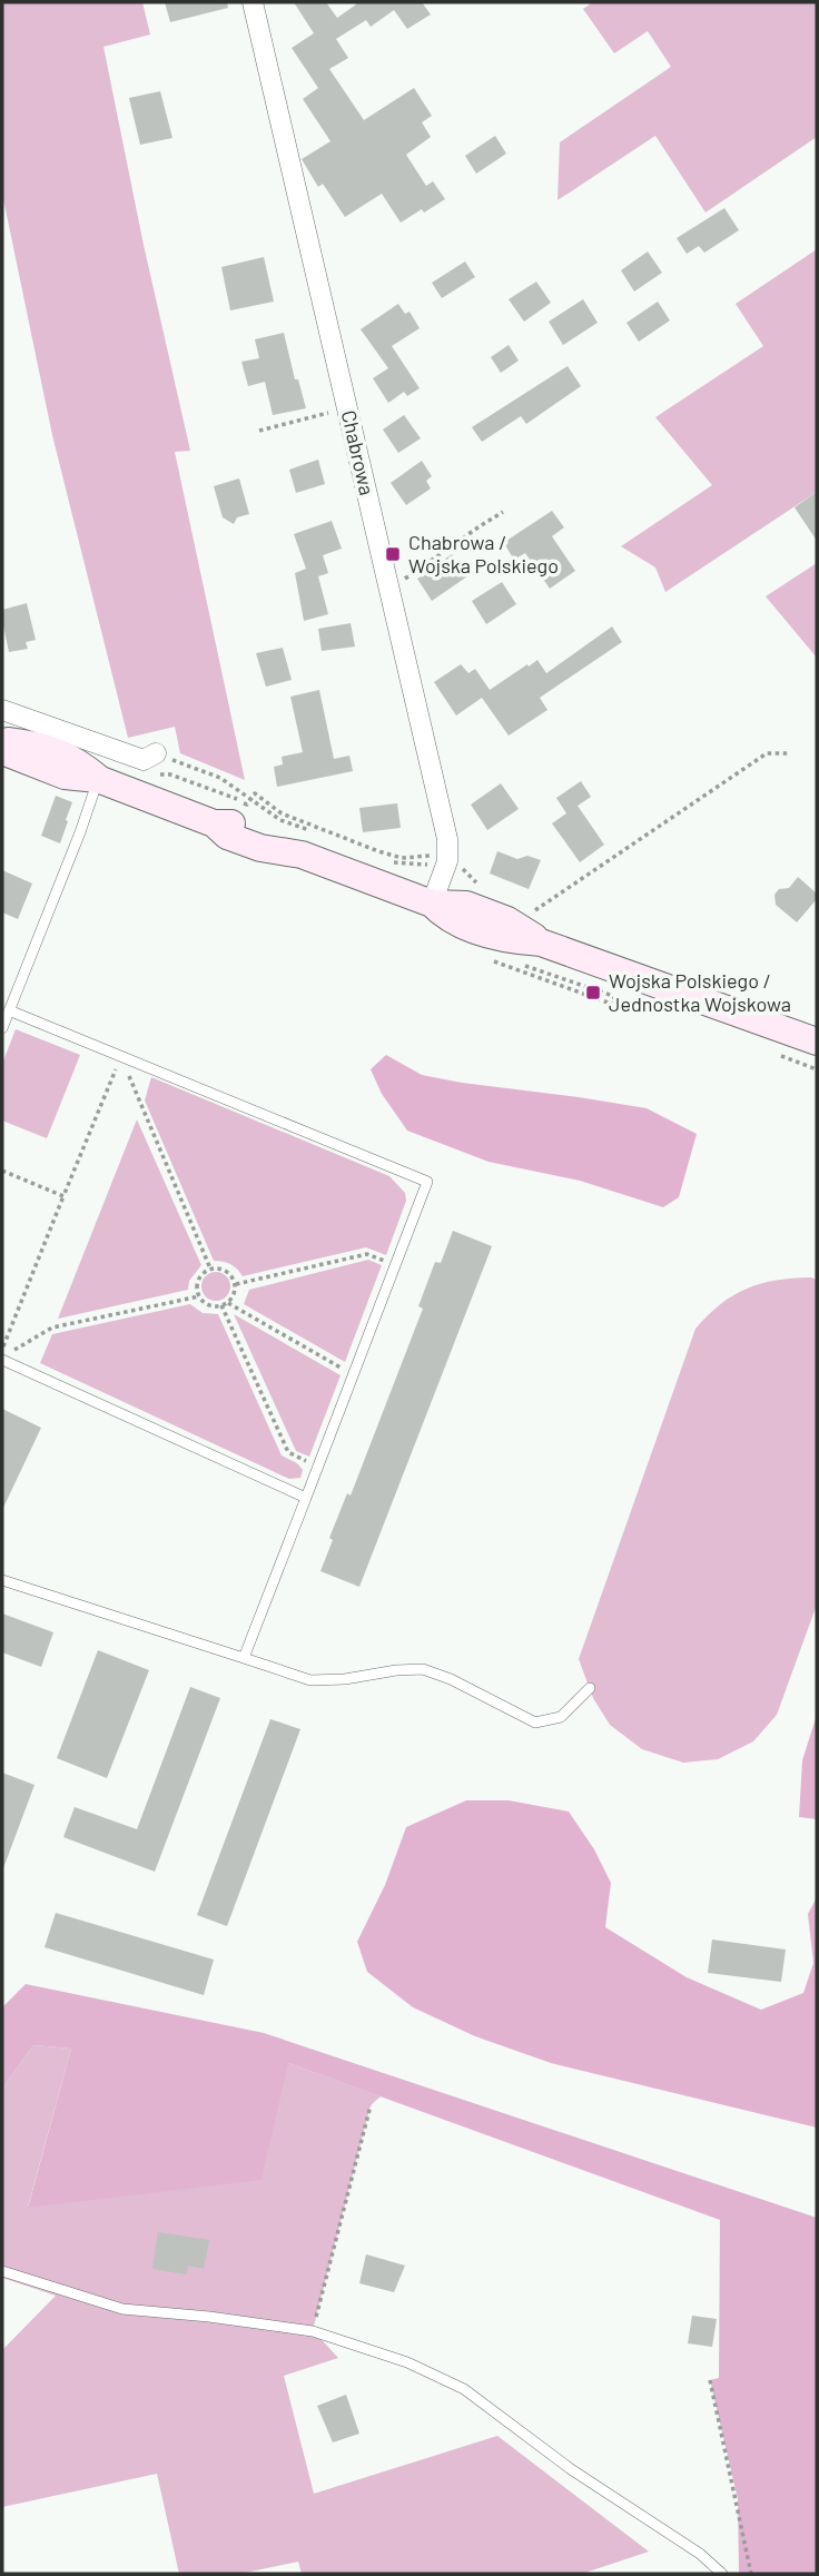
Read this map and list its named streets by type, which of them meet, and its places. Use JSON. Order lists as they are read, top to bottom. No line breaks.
{"streets":{"street":["Chabrowa"]},"places":{"transit":["Chabrowa / Wojska Polskiego","Wojska Polskiego / Jednostka Wojskowa"]}}
